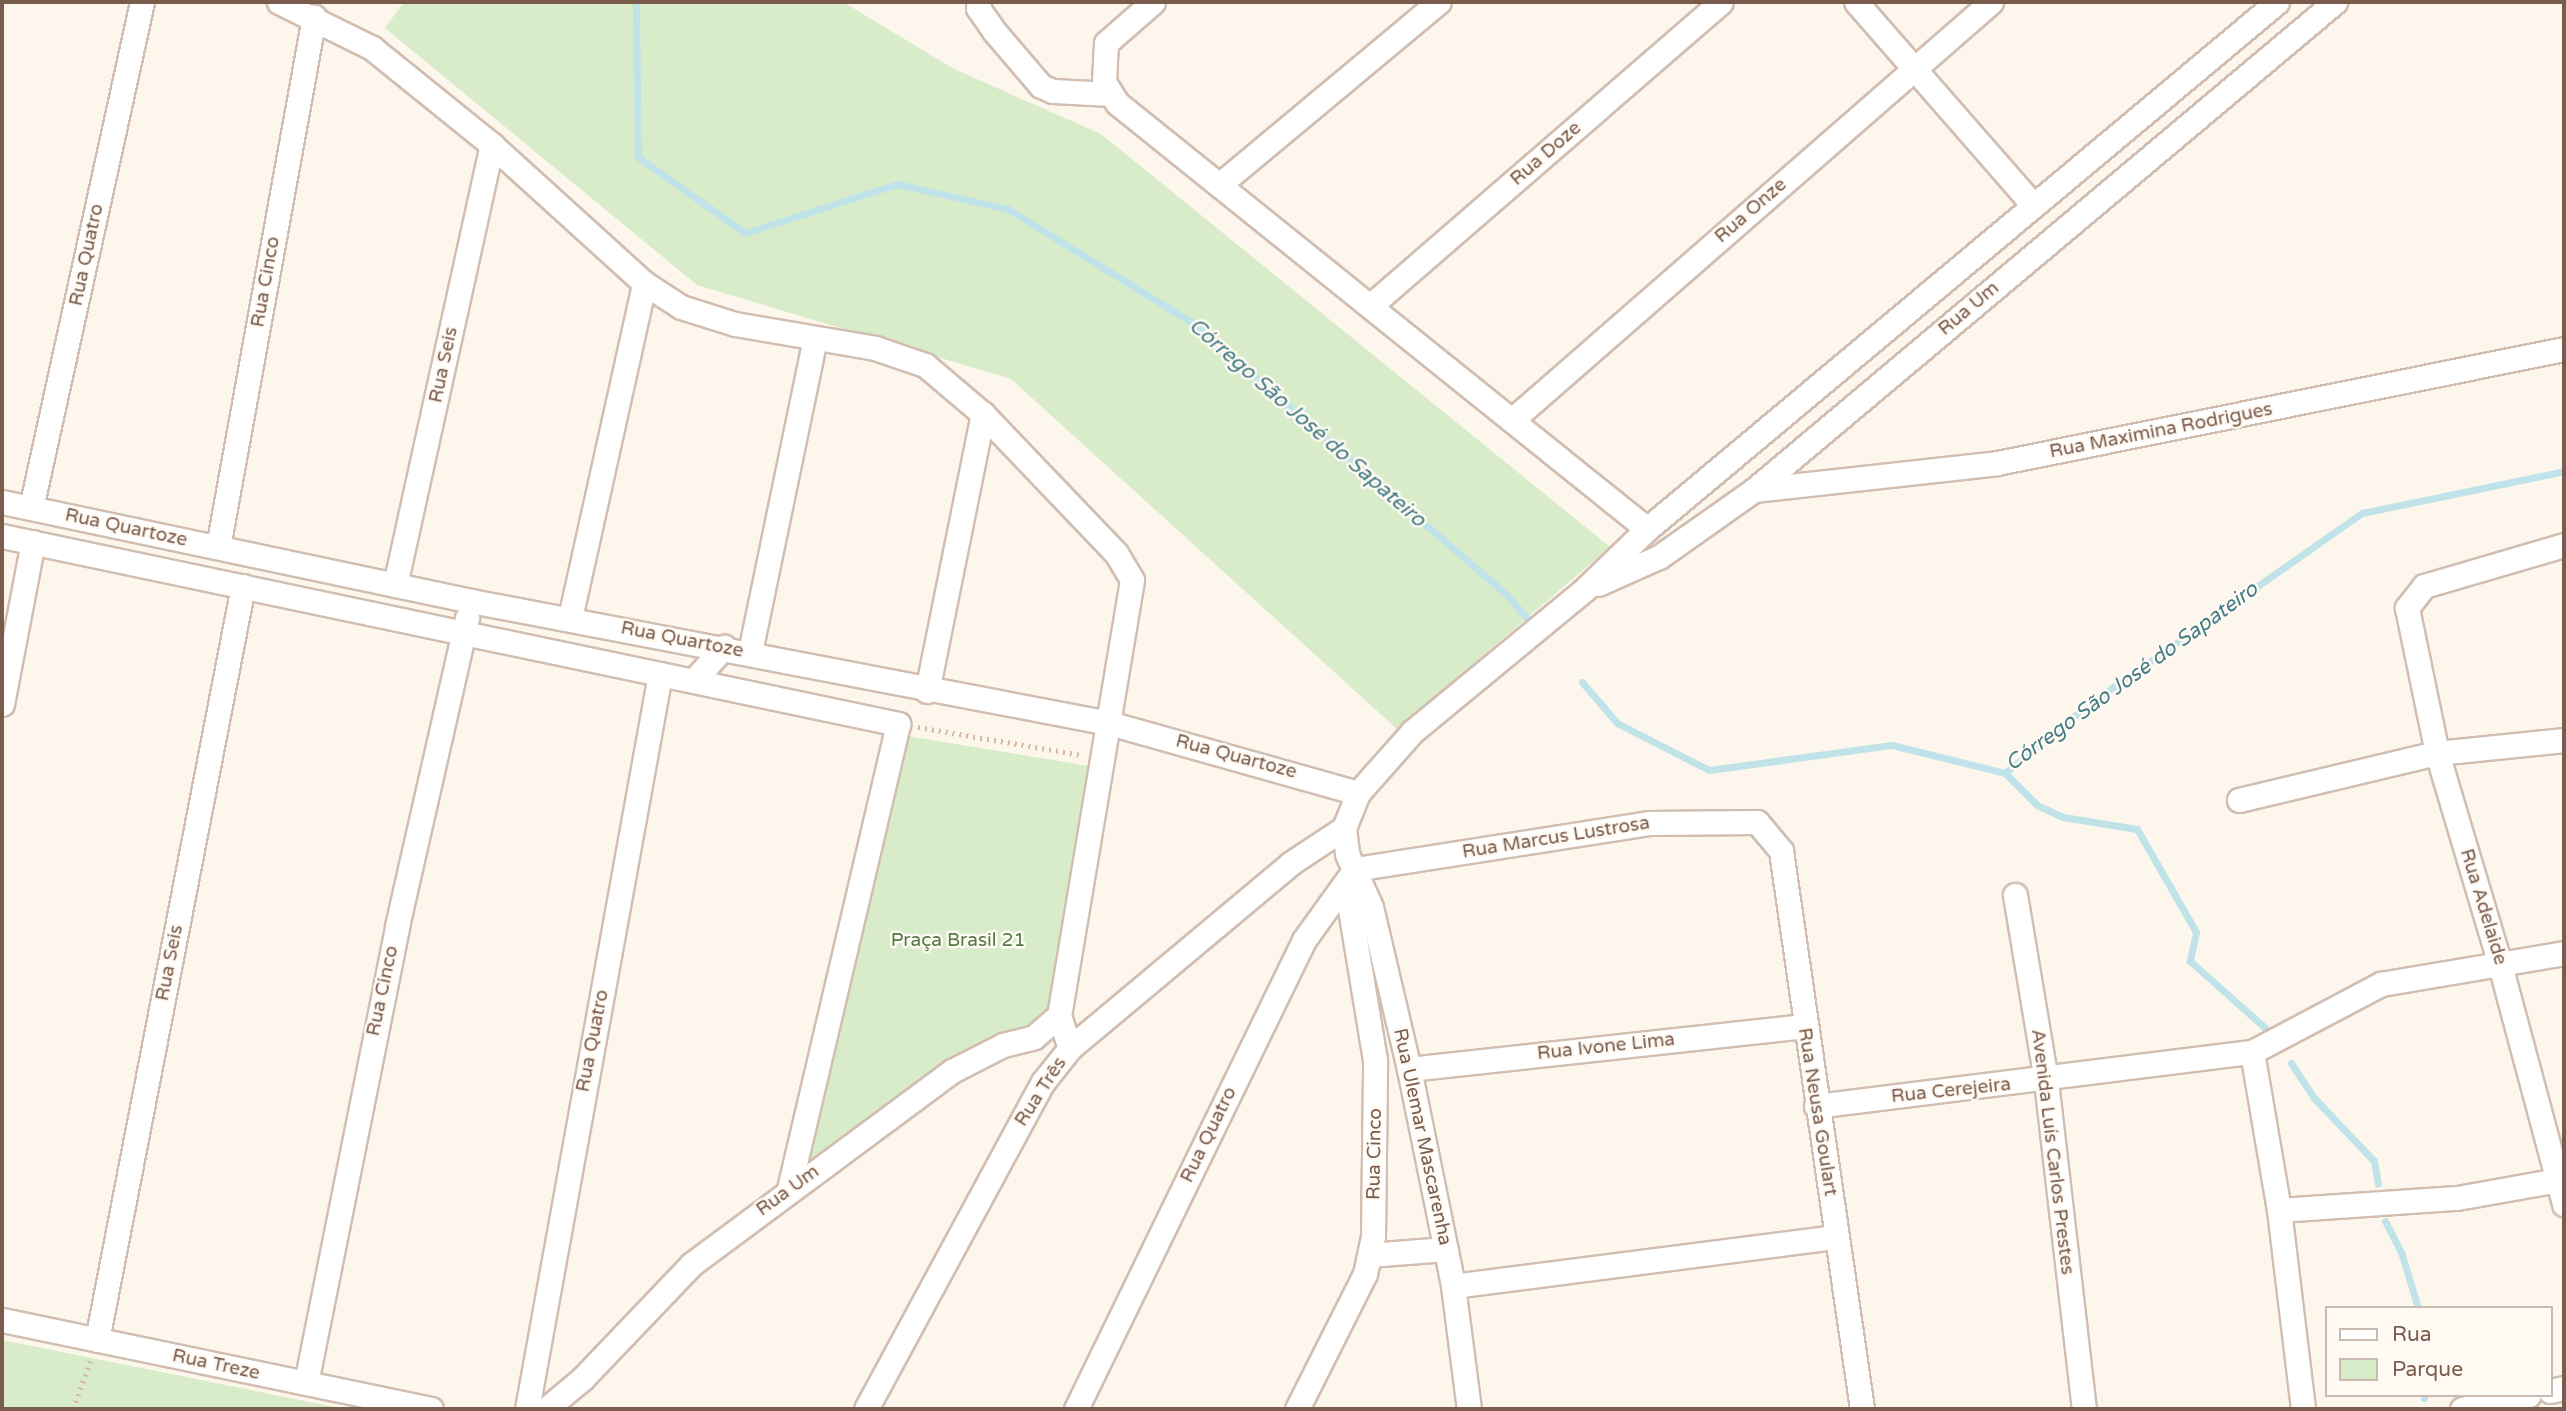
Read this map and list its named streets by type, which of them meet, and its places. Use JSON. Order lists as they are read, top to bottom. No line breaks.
{"streets":{"street":["Rua Doze","Rua Onze","Rua Quatro","Rua Cinco","Rua Um","Rua Seis","Rua Maximina Rodrigues","Rua Quartoze","Rua Marcus Lustrosa","Rua Adelaide","Rua Ivone Lima","Rua Cerejeira","Rua Três","Rua Neusa Goulart","Rua Ulemar Mascarenha","Avenida Luís Carlos Prestes","Rua Treze"]},"crossings":[["Rua Quatro","Rua Cinco"],["Rua Quatro","Rua Quartoze"],["Rua Quatro","Rua Marcus Lustrosa"],["Rua Quatro","Rua Ulemar Mascarenha"],["Rua Cinco","Rua Quartoze"],["Rua Cinco","Rua Marcus Lustrosa"],["Rua Cinco","Rua Ulemar Mascarenha"],["Rua Cinco","Rua Treze"],["Rua Um","Rua Maximina Rodrigues"],["Rua Um","Rua Quartoze"],["Rua Um","Rua Três"],["Rua Seis","Rua Quartoze"],["Rua Seis","Rua Treze"],["Rua Marcus Lustrosa","Rua Neusa Goulart"],["Rua Marcus Lustrosa","Rua Ulemar Mascarenha"],["Rua Adelaide","Rua Cerejeira"],["Rua Ivone Lima","Rua Neusa Goulart"],["Rua Ivone Lima","Rua Ulemar Mascarenha"],["Rua Cerejeira","Rua Neusa Goulart"],["Rua Cerejeira","Avenida Luís Carlos Prestes"]],"water":["Córrego São José do Sapateiro"],"parks":["Praça Brasil 21"],"legend":["Rua","Parque"]}
